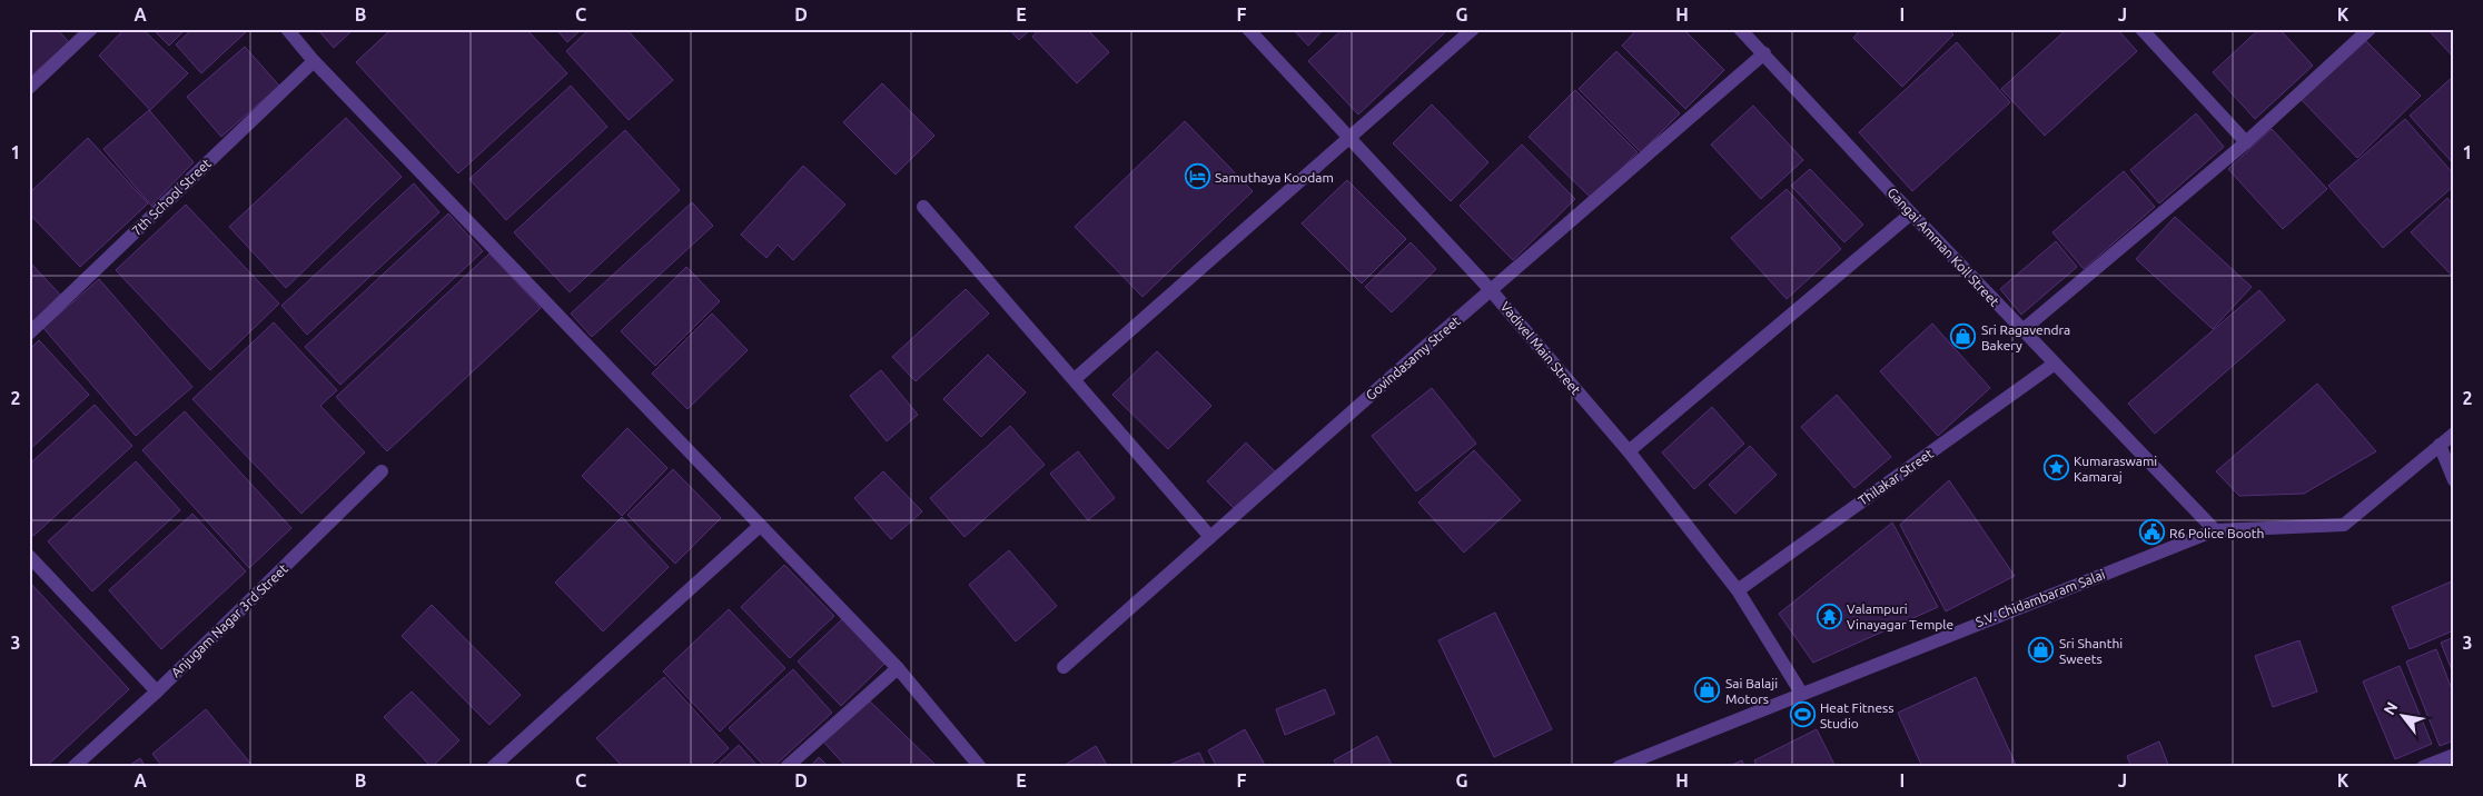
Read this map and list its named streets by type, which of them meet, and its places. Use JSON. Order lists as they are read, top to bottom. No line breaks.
{"streets":{"street":["7th School Street","Gangai Amman Koil Street","Vadivel Main Street","Govindasamy Street","Thilakar Street","S.V. Chidambaram Salai","Anjugam Nagar 3rd Street"]},"crossings":[["Gangai Amman Koil Street","Govindasamy Street"],["Gangai Amman Koil Street","Thilakar Street"],["Gangai Amman Koil Street","S.V. Chidambaram Salai"],["Vadivel Main Street","Govindasamy Street"],["Vadivel Main Street","Thilakar Street"],["Vadivel Main Street","S.V. Chidambaram Salai"]],"places":{"hotel":["Samuthaya Koodam"],"shop":["Sri Ragavendra Bakery","Sri Shanthi Sweets","Sai Balaji Motors"],"place":["Kumaraswami Kamaraj"],"public building":["R6 Police Booth"],"temple":["Valampuri Vinayagar Temple"],"sports":["Heat Fitness Studio"]},"north":"top left","grid":{"columns":["A","B","C","D","E","F","G","H","I","J","K"],"rows":["1","2","3"]}}
